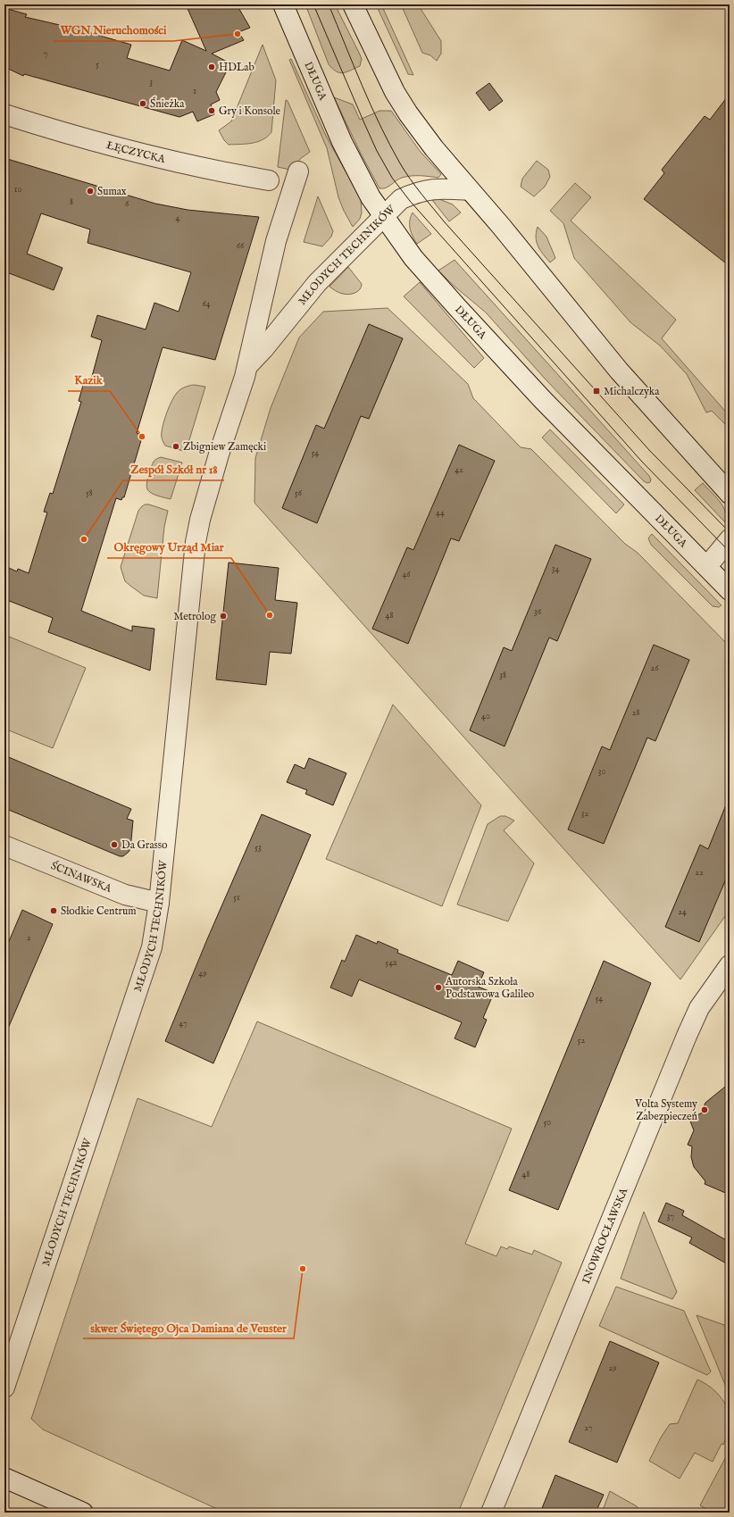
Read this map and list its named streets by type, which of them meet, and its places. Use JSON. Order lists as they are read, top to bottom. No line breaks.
{"streets":{"street":["DŁUGA","ŁĘCZYCKA","MŁODYCH TECHNIKÓW","ŚCINAWSKA","INOWROCŁAWSKA"]},"crossings":[["DŁUGA","MŁODYCH TECHNIKÓW"],["MŁODYCH TECHNIKÓW","ŚCINAWSKA"]],"places":{"other":["WGN Nieruchomości","HDLab","Śnieżka","Gry i Konsole","Sumax","Kazik","Zbigniew Zamęcki","Zespół Szkół nr 18","Okręgowy Urząd Miar","Metrolog","Da Grasso","Słodkie Centrum","Autorska Szkoła Podstawowa Galileo","Volta Systemy Zabezpieczeń","skwer Świętego Ojca Damiana de Veuster"],"transit":["Michalczyka"]},"house_numbers":["7","5","3","1","10","8","6","4","66","64","54","42","58","56","44","34","46","36","48","26","38","28","40","30","32","53","22","51","24","2","54a","49","54","47","52","50","48","37","29","27"]}
